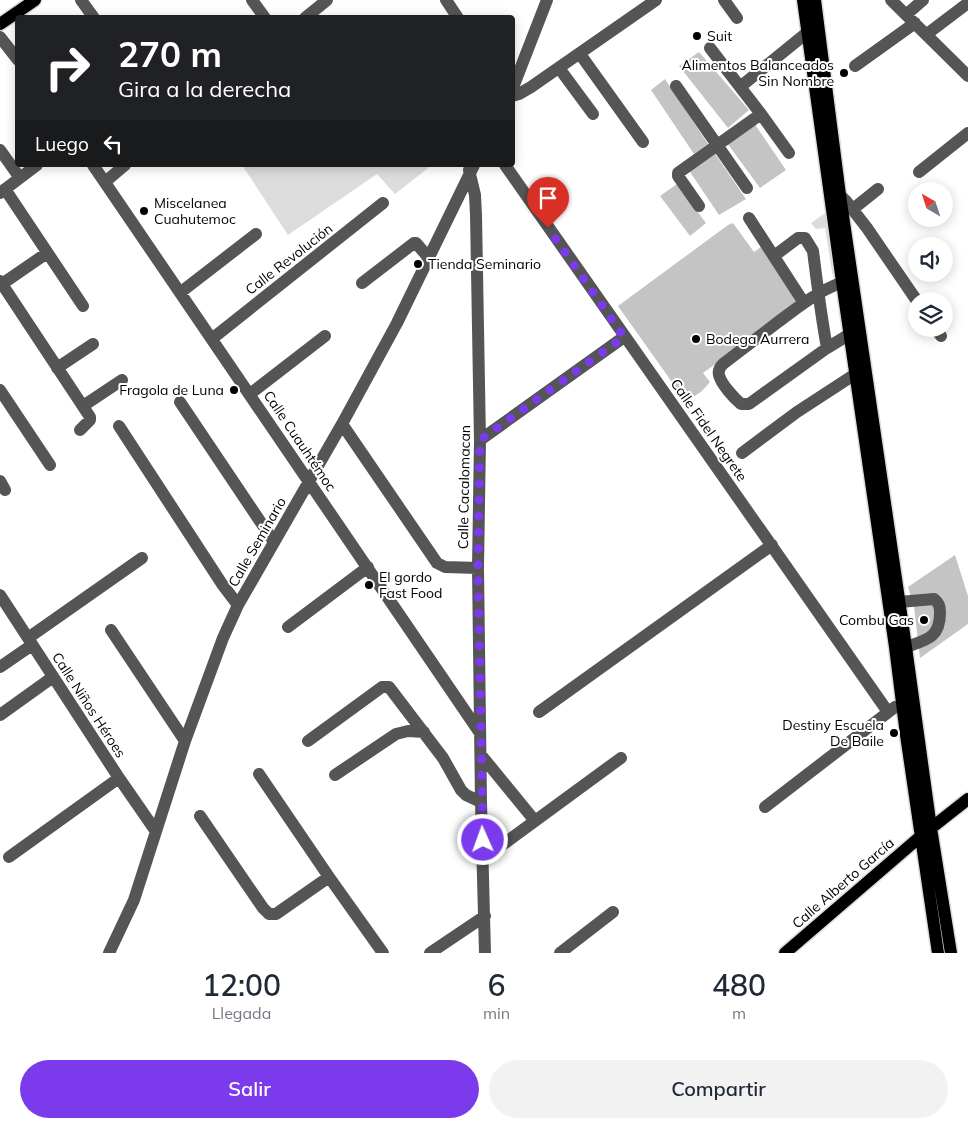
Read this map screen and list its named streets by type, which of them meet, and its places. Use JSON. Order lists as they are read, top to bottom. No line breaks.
{"streets":{"main road":["Calle Alberto García"],"street":["Calle Revolución","Calle Fidel Negrete","Calle Cuauhtémoc","Calle Cacalomacan","Calle Seminario","Calle Niños Héroes"]},"crossings":[["Calle Revolución","Calle Cuauhtémoc"],["Calle Cuauhtémoc","Calle Cacalomacan"],["Calle Cuauhtémoc","Calle Seminario"],["Calle Cacalomacan","Calle Seminario"],["Calle Seminario","Calle Niños Héroes"]],"places":["Suit","Alimentos Balanceados Sin Nombre","Miscelanea Cuahutemoc","Tienda Seminario","Bodega Aurrera","Fragola de Luna","El gordo Fast Food","Combu Gas","Destiny Escuela De Baile"],"north":"top left","page":{"turn":["270 m","Gira a la derecha"],"then":"Luego","eta":["12:00","Llegada","6","min","480","m"],"buttons":["Salir","Compartir"]}}
